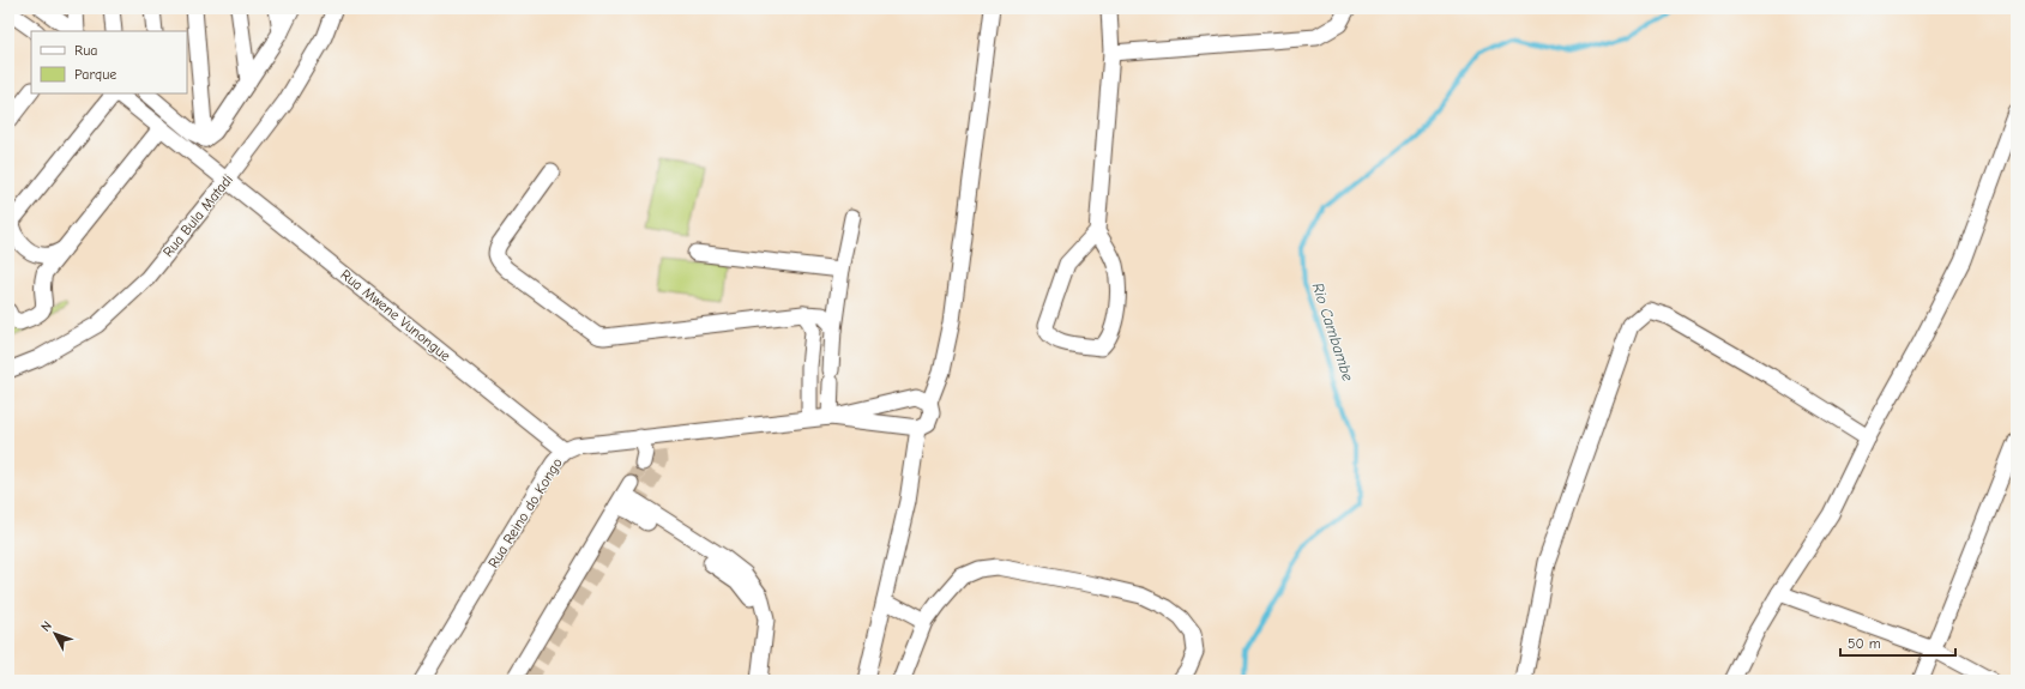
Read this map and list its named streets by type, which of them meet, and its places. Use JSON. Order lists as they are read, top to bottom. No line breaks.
{"streets":{"street":["Rua Bula Matadi","Rua Mwene Vunongue","Rua Reino do Kongo"]},"crossings":[["Rua Bula Matadi","Rua Mwene Vunongue"],["Rua Mwene Vunongue","Rua Reino do Kongo"]],"water":["Rio Cambambe"],"legend":["Rua","Parque"],"scale_bar":"50 m","north":"top left"}
